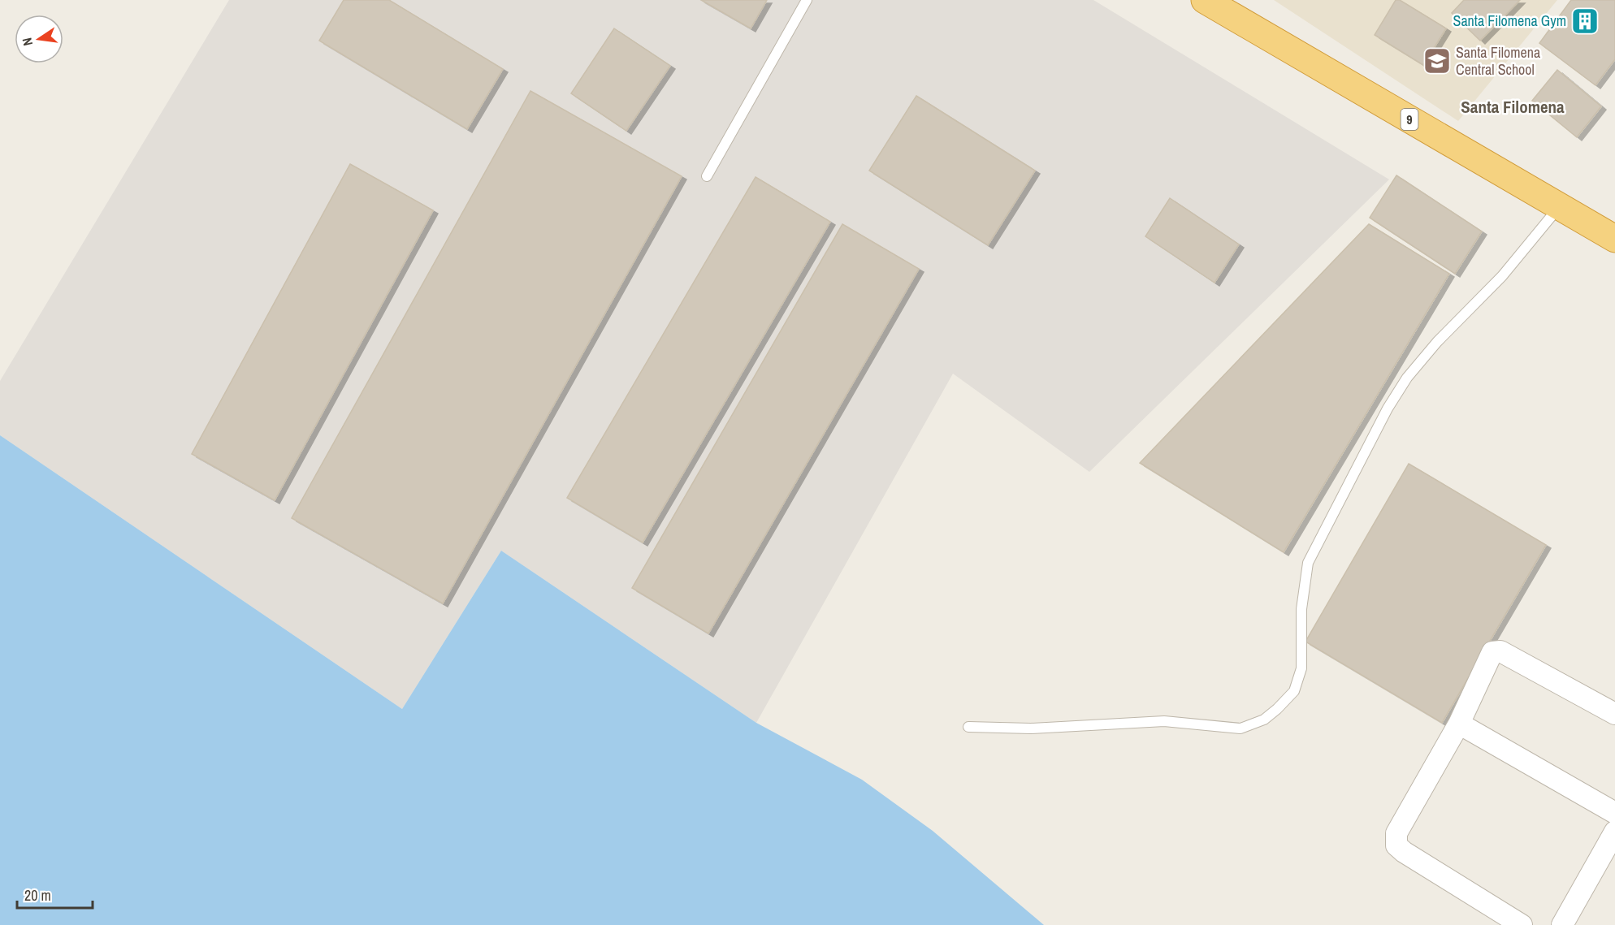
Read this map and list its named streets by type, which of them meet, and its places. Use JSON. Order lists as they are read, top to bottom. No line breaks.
{"streets":{"highway":["9"]},"districts":["Santa Filomena"],"places":{"building":["Santa Filomena Gym"],"school or university":["Santa Filomena Central School"]},"scale_bar":"20 m","north":"left"}
